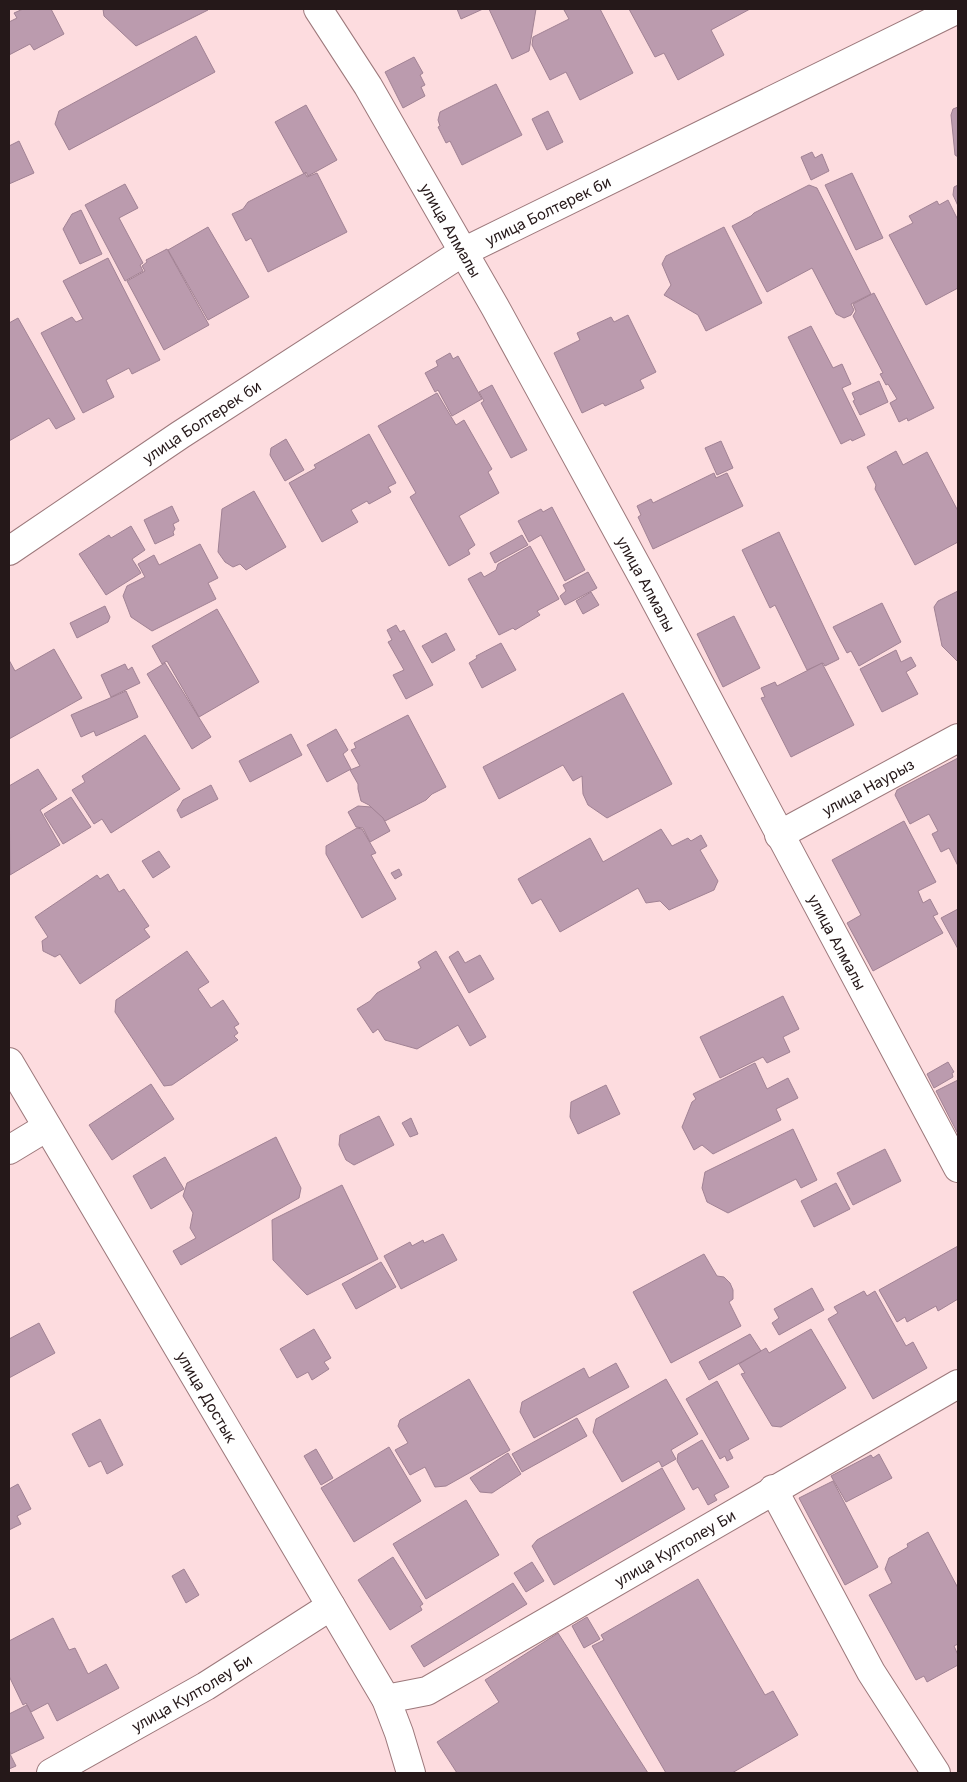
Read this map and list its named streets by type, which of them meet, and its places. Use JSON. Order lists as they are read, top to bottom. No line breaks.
{"streets":{"street":["улица Болтерек би","улица Алмалы","улица Наурыз","улица Достык","улица Култолеу Би"]},"crossings":[["улица Болтерек би","улица Алмалы"],["улица Алмалы","улица Наурыз"],["улица Достык","улица Култолеу Би"]]}
